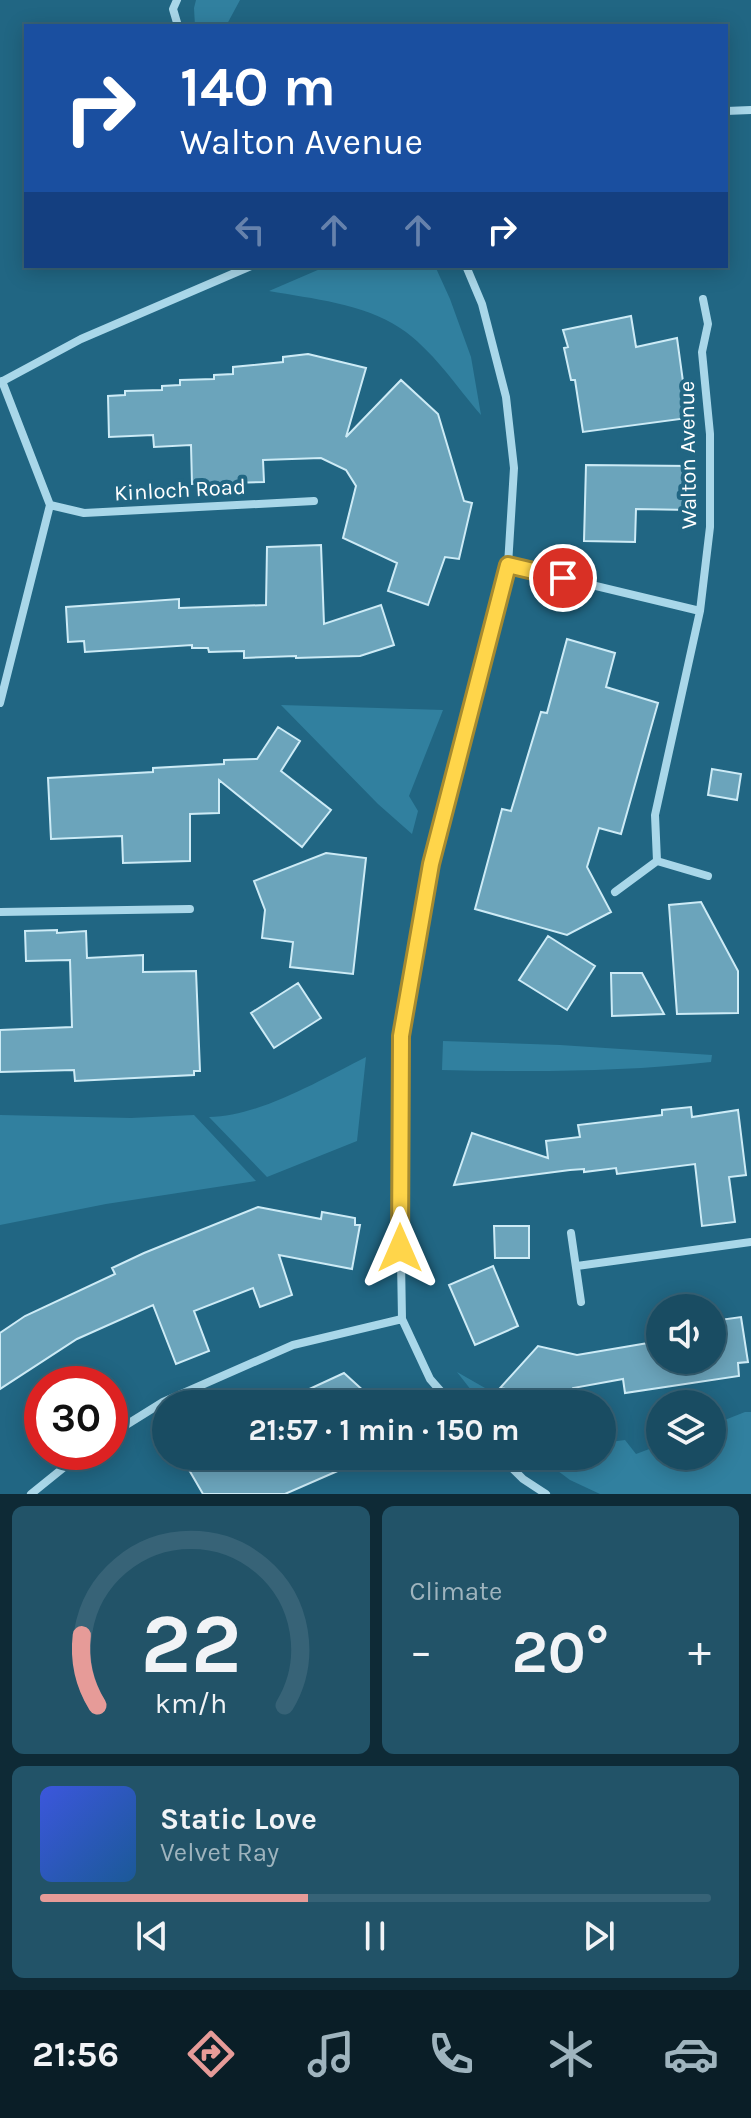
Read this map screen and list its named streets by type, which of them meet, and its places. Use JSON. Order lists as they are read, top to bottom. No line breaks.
{"streets":{"street":["Walton Avenue","Kinloch Road"]},"page":{"turn":["140 m","Walton Avenue"],"limit":"30","trip":"21:57 · 1 min · 150 m","tile":"Climate","heat":["−","20°","+"],"song":["Static Love","Velvet Ray"],"tabs":"21:56","gauge":["22","km/h"]}}
